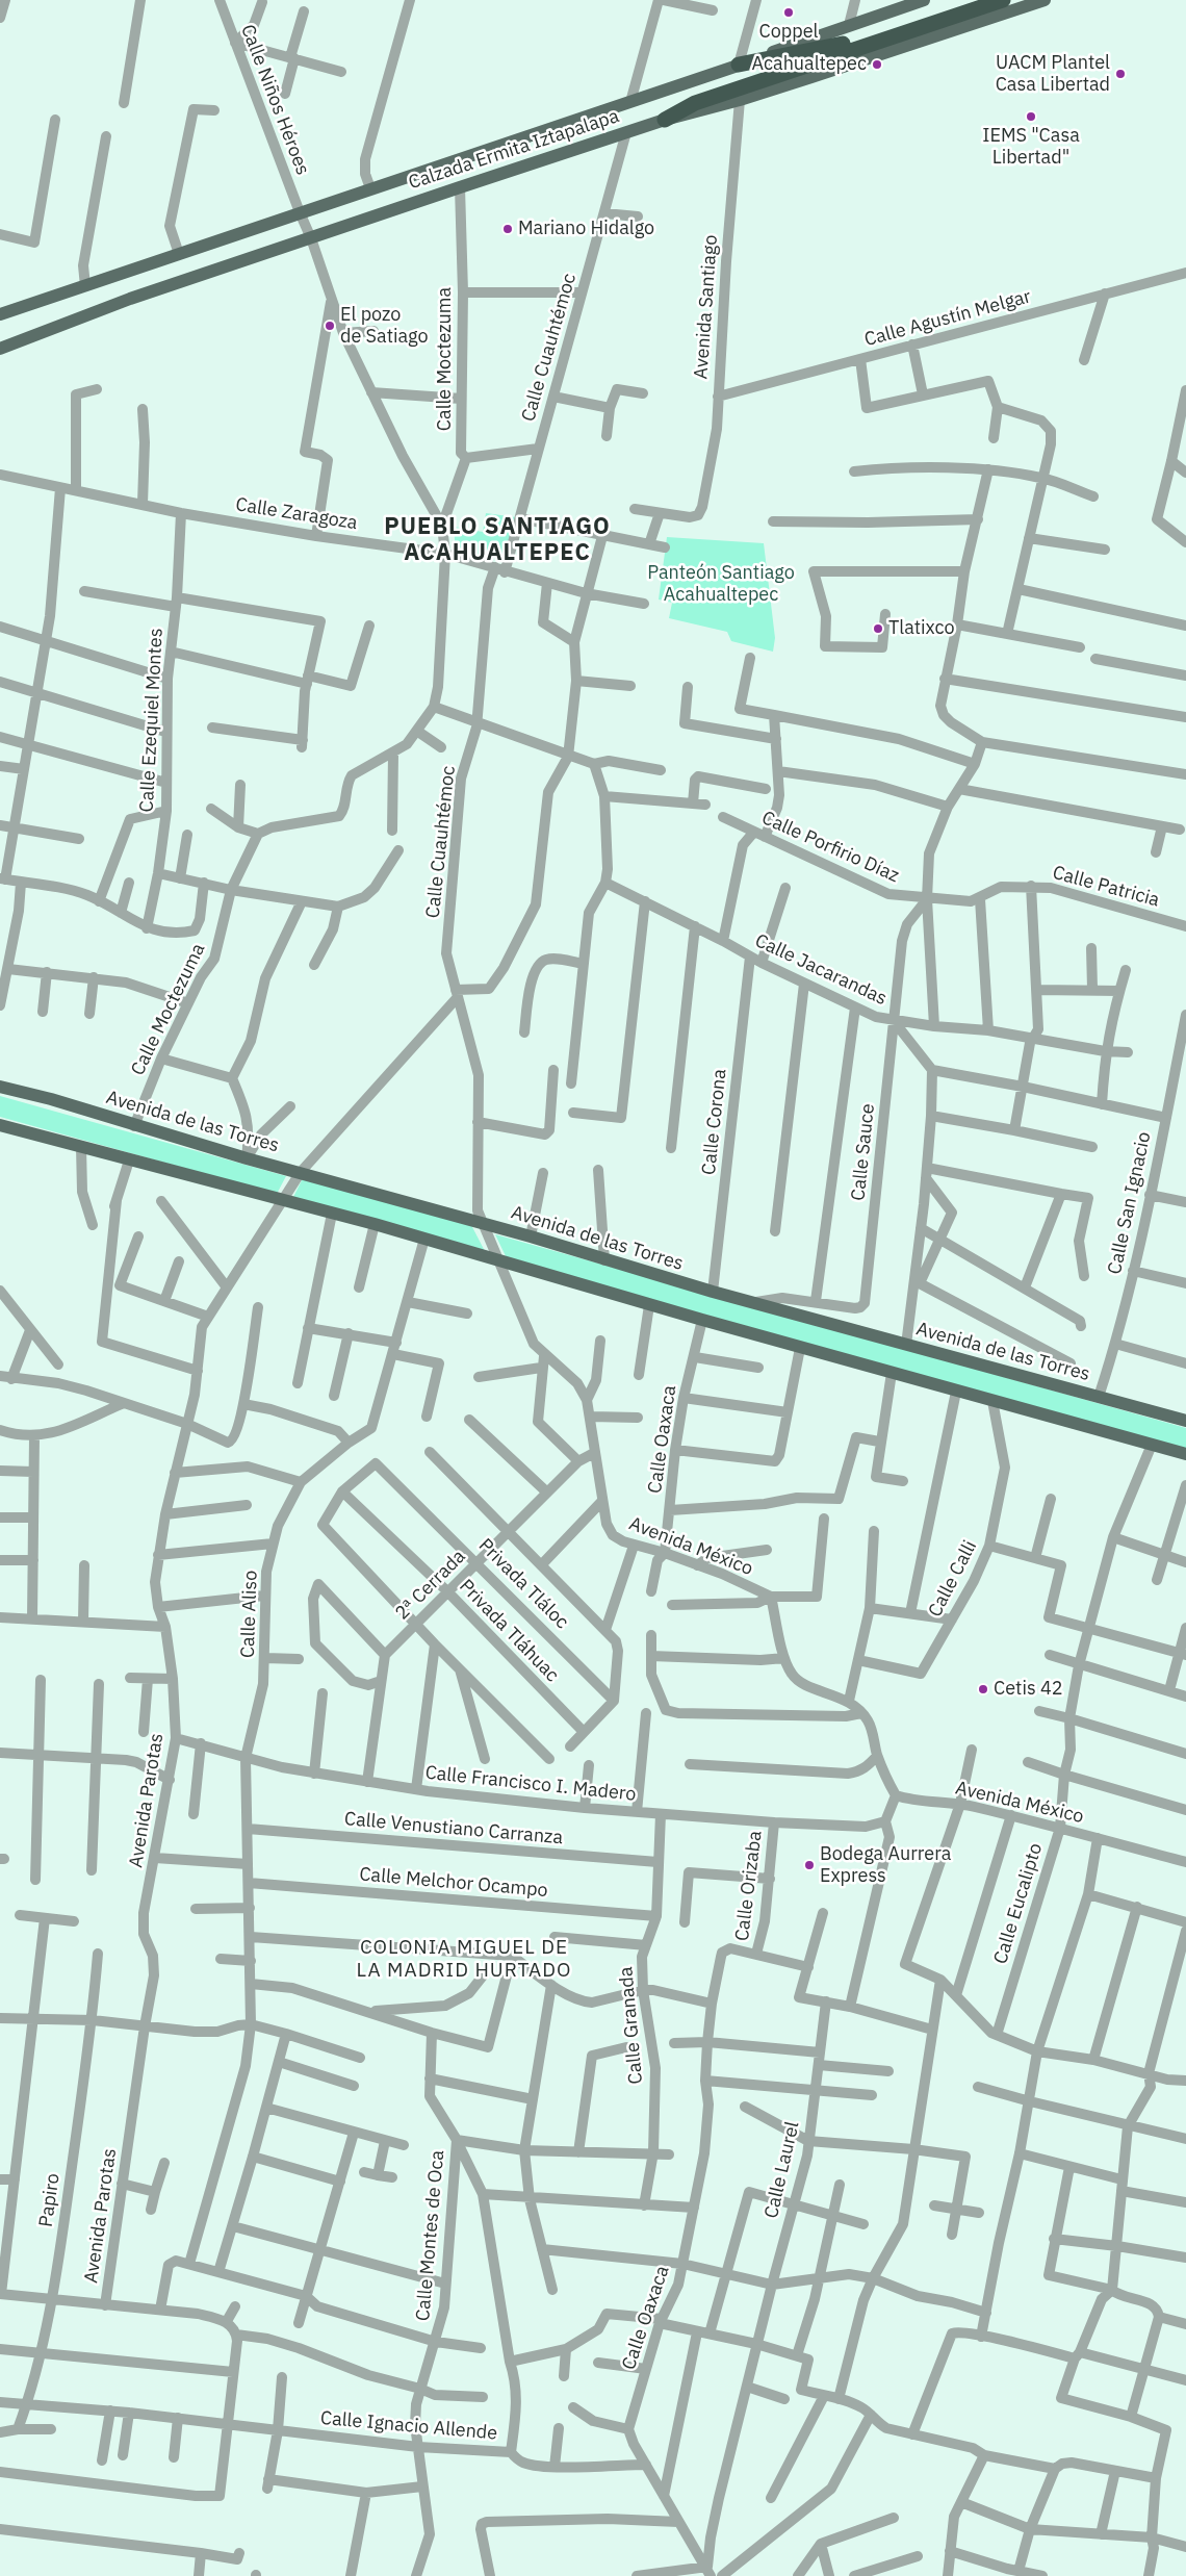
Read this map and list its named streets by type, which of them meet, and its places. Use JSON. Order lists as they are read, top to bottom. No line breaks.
{"streets":{"main road":["Calzada Ermita Iztapalapa","Avenida de las Torres"],"street":["Calle Niños Héroes","Avenida Santiago","Calle Agustín Melgar","Calle Cuauhtémoc","Calle Moctezuma","Calle Zaragoza","Calle Ezequiel Montes","Calle Porfirio Díaz","Calle Patricia","Calle Jacarandas","Calle Corona","Calle Sauce","Calle San Ignacio","Calle Oaxaca","Avenida México","Calle Calli","Privada Tláloc","2ª Cerrada","Calle Aliso","Privada Tláhuac","Calle Francisco I. Madero","Avenida Parotas","Calle Venustiano Carranza","Calle Melchor Ocampo","Calle Orizaba","Calle Eucalipto","Calle Granada","Calle Laurel","Papiro","Calle Montes de Oca","Calle Ignacio Allende"]},"crossings":[["Calle Niños Héroes","Calzada Ermita Iztapalapa"],["Calzada Ermita Iztapalapa","Avenida Santiago"],["Calzada Ermita Iztapalapa","Calle Cuauhtémoc"],["Calzada Ermita Iztapalapa","Calle Moctezuma"],["Avenida Santiago","Calle Agustín Melgar"],["Calle Cuauhtémoc","Calle Zaragoza"],["Calle Cuauhtémoc","Avenida de las Torres"],["Calle Cuauhtémoc","Avenida México"],["Calle Moctezuma","Avenida de las Torres"],["Calle Zaragoza","Calle Ezequiel Montes"],["Calle Porfirio Díaz","Calle Patricia"],["Calle Porfirio Díaz","Calle Sauce"],["Calle Patricia","Calle Sauce"],["Calle Jacarandas","Calle Corona"],["Calle Jacarandas","Calle Sauce"],["Avenida de las Torres","Calle Corona"],["Avenida de las Torres","Calle Sauce"],["Avenida de las Torres","Calle San Ignacio"],["Avenida de las Torres","Avenida México"],["Calle Oaxaca","Avenida México"],["Calle Oaxaca","Calle Orizaba"],["Avenida México","2ª Cerrada"],["Avenida México","Calle Eucalipto"],["Privada Tláloc","2ª Cerrada"],["Privada Tláloc","Privada Tláhuac"],["2ª Cerrada","Privada Tláhuac"],["Calle Aliso","Calle Francisco I. Madero"],["Calle Aliso","Calle Venustiano Carranza"],["Calle Aliso","Calle Melchor Ocampo"],["Calle Francisco I. Madero","Avenida Parotas"],["Calle Francisco I. Madero","Calle Orizaba"],["Calle Francisco I. Madero","Calle Granada"],["Calle Venustiano Carranza","Calle Granada"],["Calle Melchor Ocampo","Calle Granada"],["Papiro","Calle Ignacio Allende"],["Calle Montes de Oca","Calle Ignacio Allende"]],"districts":["PUEBLO SANTIAGO ACAHUALTEPEC","COLONIA MIGUEL DE LA MADRID HURTADO"],"parks":["Panteón Santiago Acahualtepec"],"places":["Coppel","Acahualtepec","UACM Plantel Casa Libertad","IEMS \"Casa Libertad\"","Mariano Hidalgo","El pozo de Satiago","Tlatixco","Cetis 42","Bodega Aurrera Express"]}
